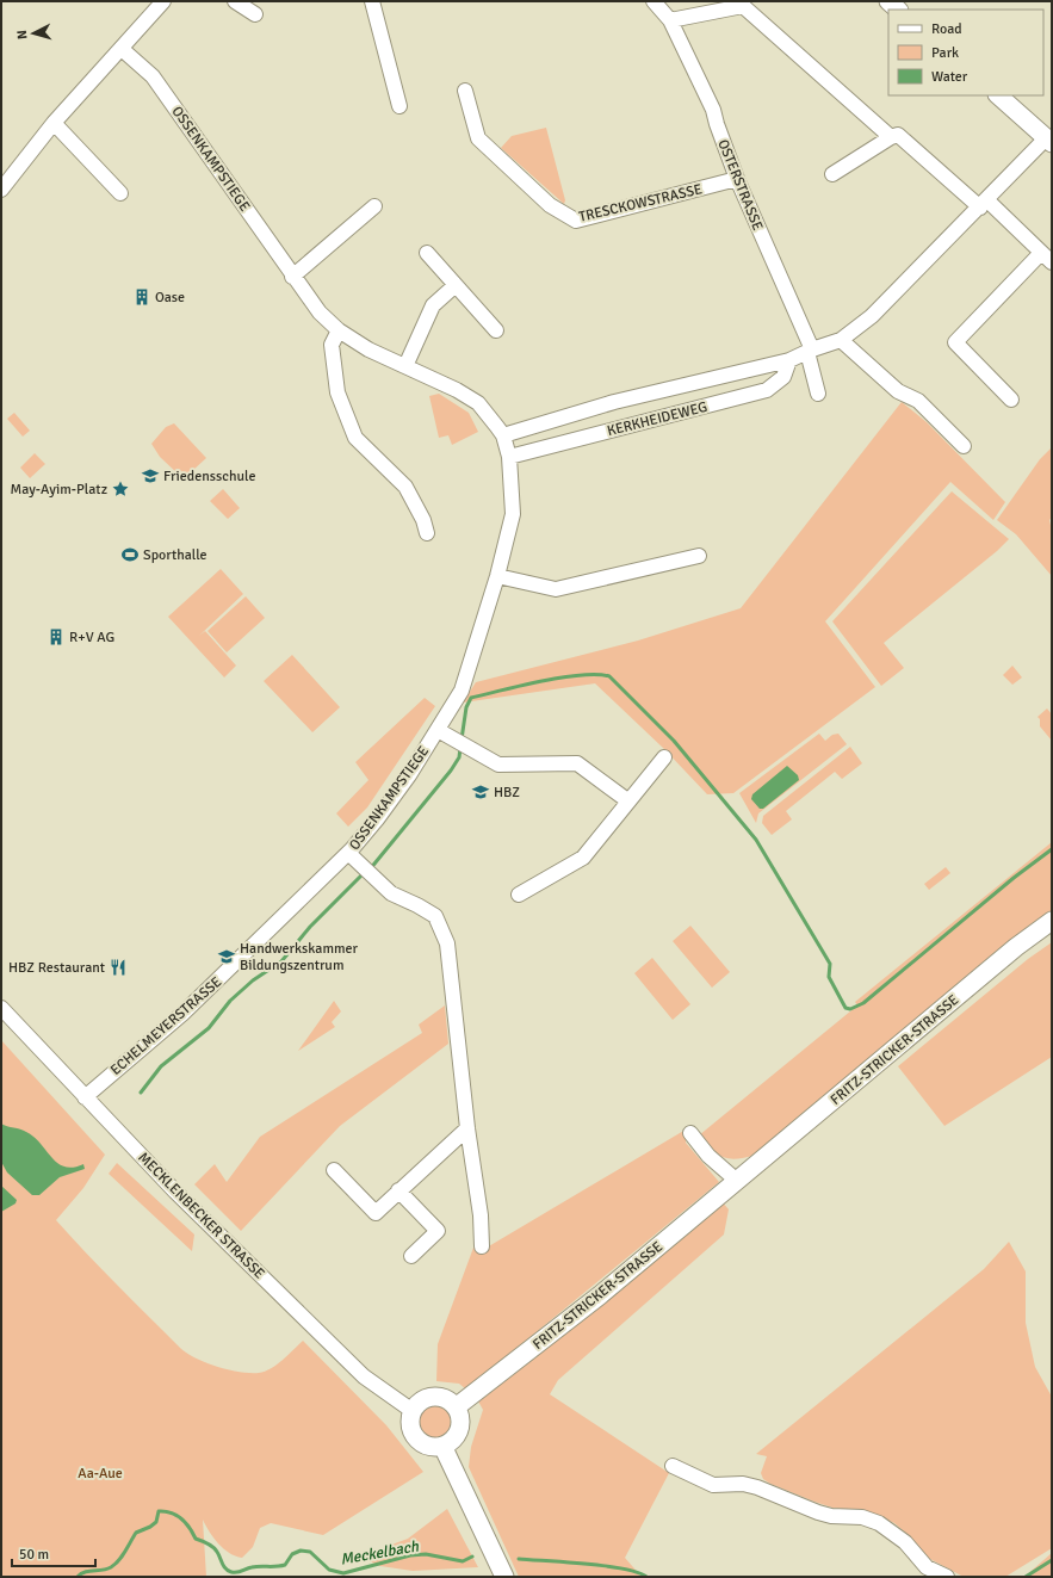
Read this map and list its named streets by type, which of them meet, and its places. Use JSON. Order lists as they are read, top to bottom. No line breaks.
{"streets":{"main road":["FRITZ-STRICKER-STRASSE"],"street":["OSSENKAMPSTIEGE","OSTERSTRASSE","TRESCKOWSTRASSE","KERKHEIDEWEG","ECHELMEYERSTRASSE","MECKLENBECKER STRASSE"]},"crossings":[["OSSENKAMPSTIEGE","KERKHEIDEWEG"],["OSSENKAMPSTIEGE","ECHELMEYERSTRASSE"],["OSTERSTRASSE","TRESCKOWSTRASSE"],["OSTERSTRASSE","KERKHEIDEWEG"],["ECHELMEYERSTRASSE","MECKLENBECKER STRASSE"],["FRITZ-STRICKER-STRASSE","MECKLENBECKER STRASSE"]],"water":["Meckelbach"],"parks":["Aa-Aue"],"places":{"building":["Oase","R+V AG"],"school or university":["Friedensschule","HBZ","Handwerkskammer Bildungszentrum"],"place":["May-Ayim-Platz"],"sports":["Sporthalle"],"restaurant":["HBZ Restaurant"]},"legend":["Road","Park","Water"],"scale_bar":"50 m","north":"left"}
